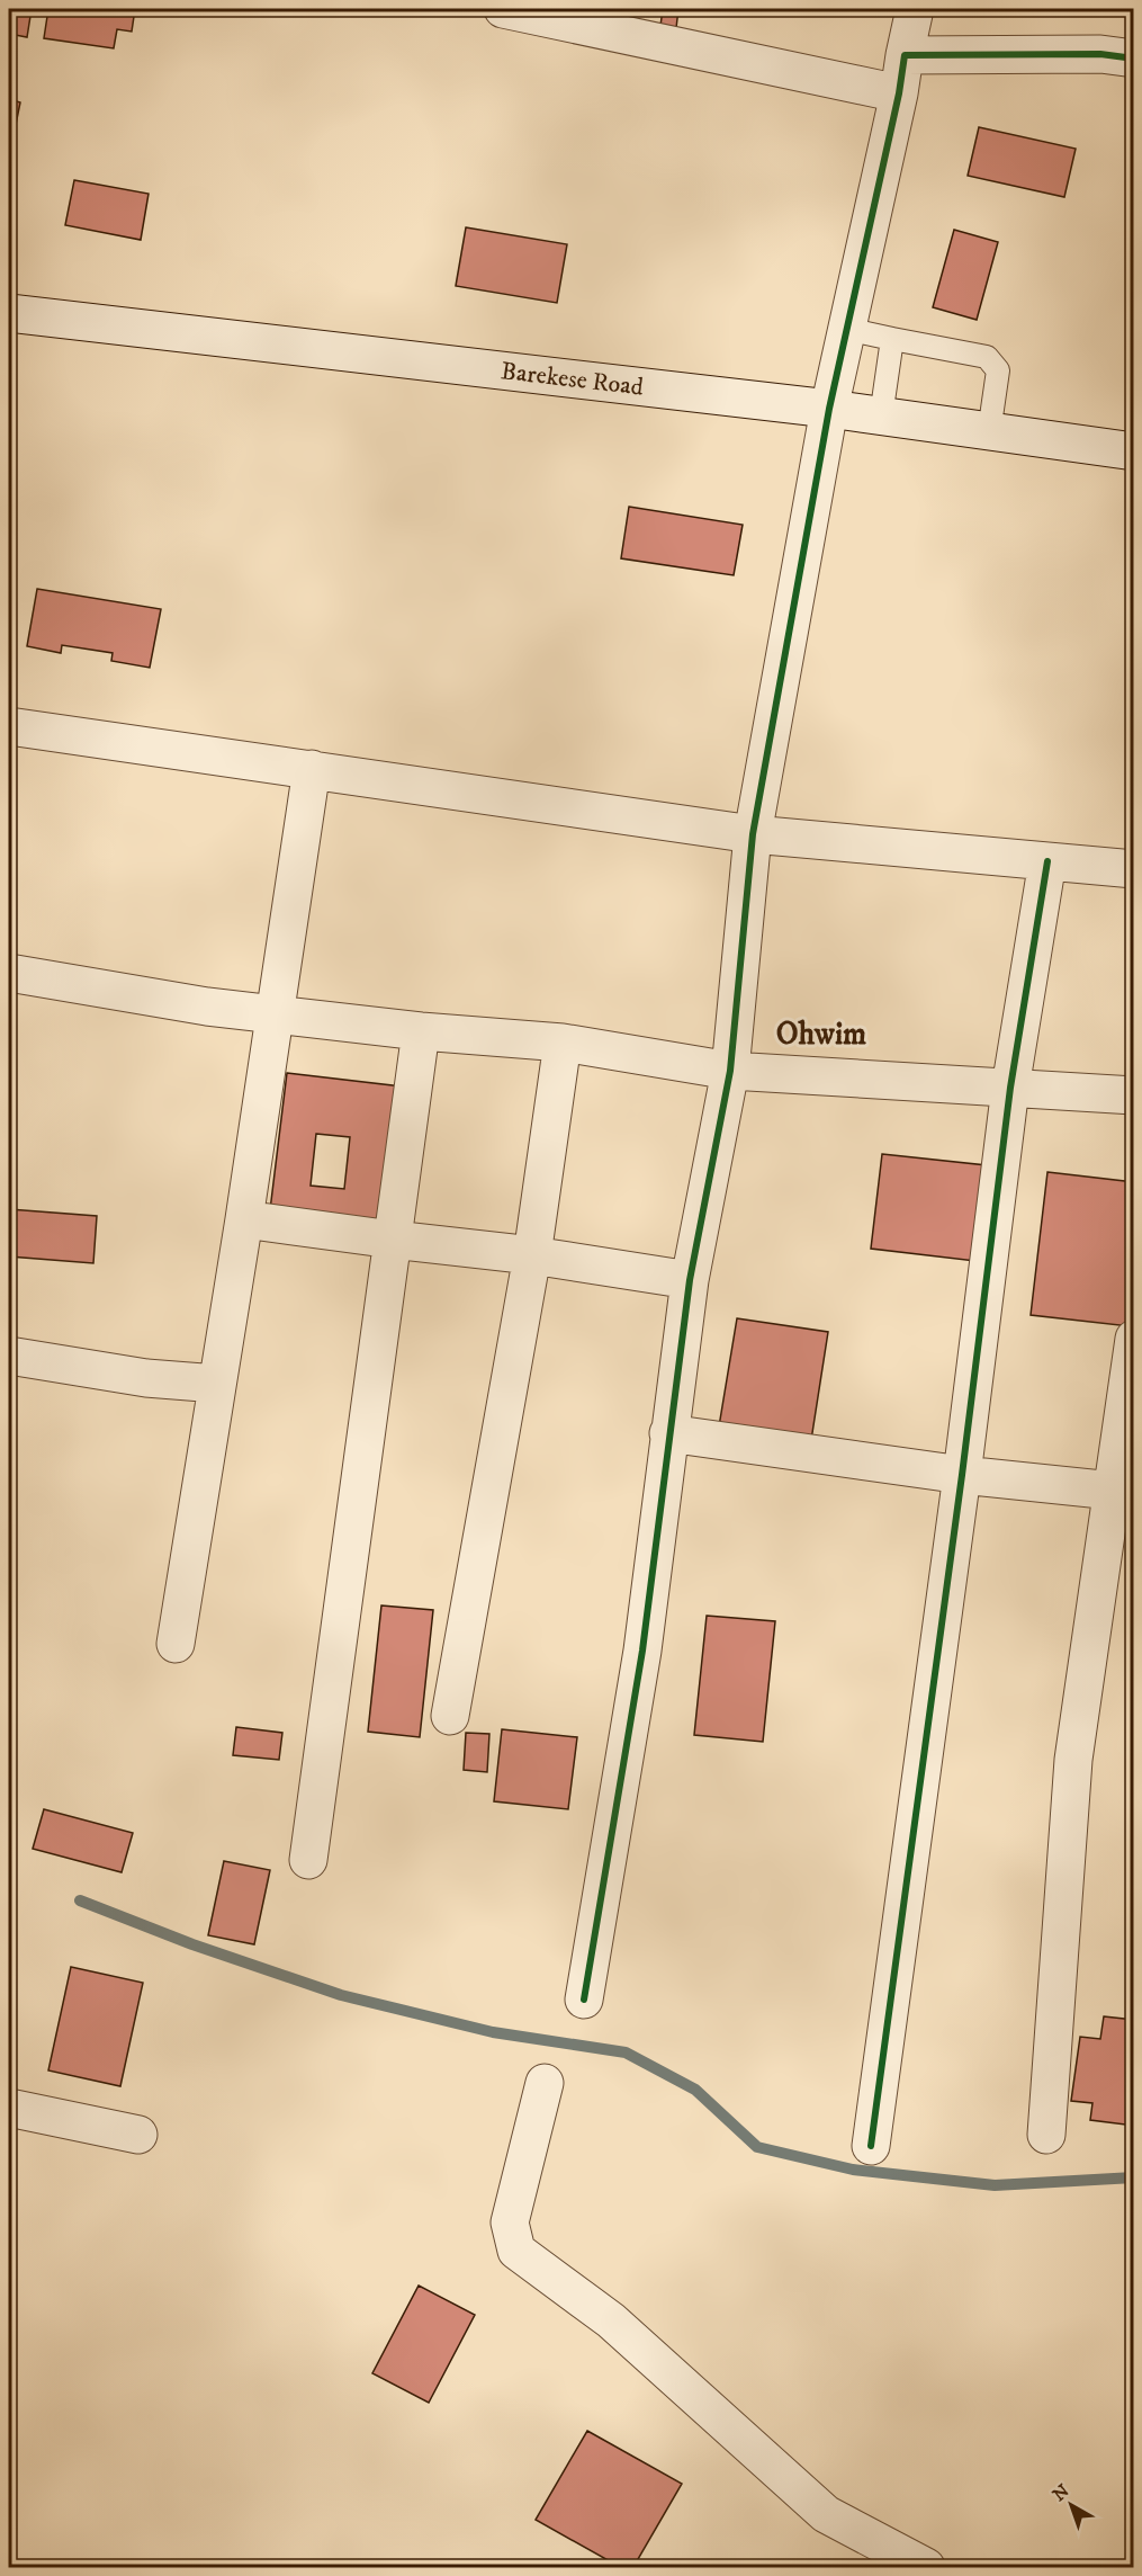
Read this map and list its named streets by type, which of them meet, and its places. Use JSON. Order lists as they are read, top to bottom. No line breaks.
{"streets":{"street":["Barekese Road"]},"districts":["Ohwim"],"north":"top left"}
